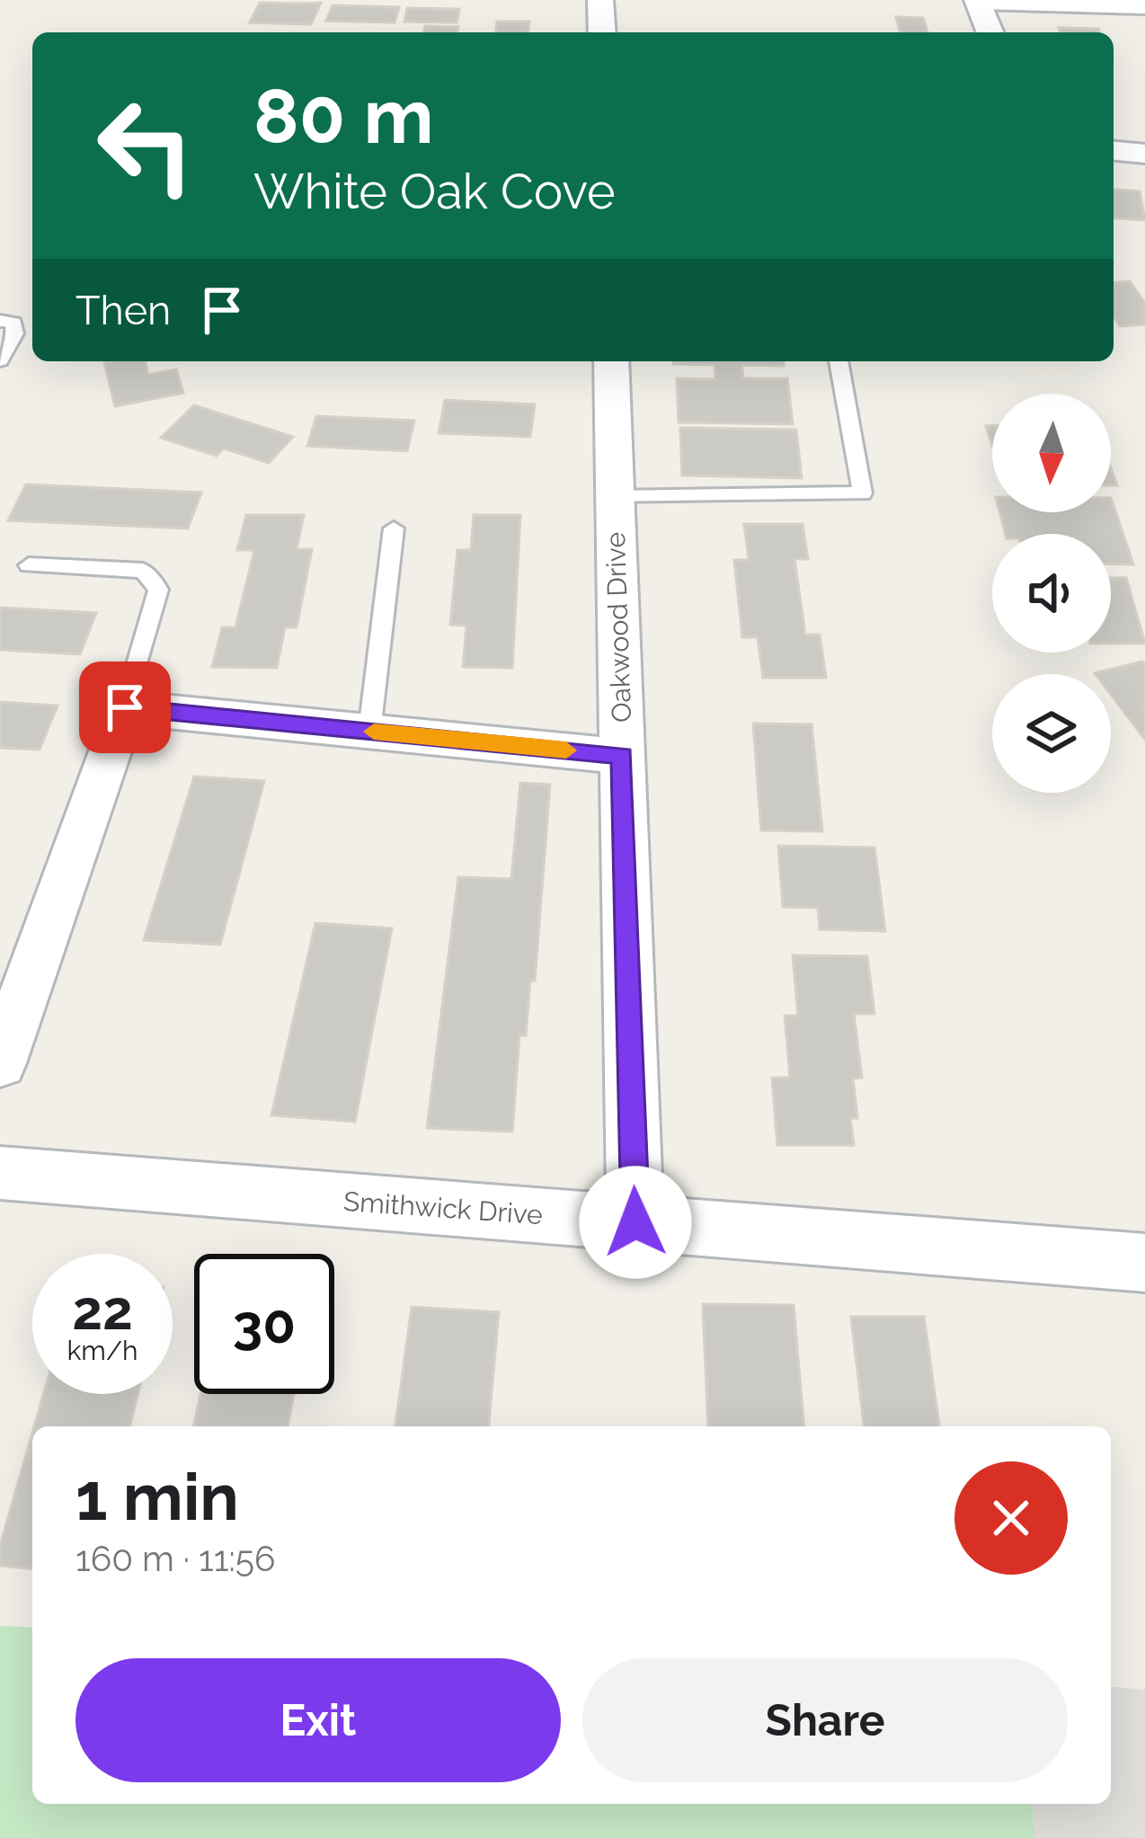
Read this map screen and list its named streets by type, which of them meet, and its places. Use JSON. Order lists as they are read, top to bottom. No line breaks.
{"streets":{"street":["Oakwood Drive","Smithwick Drive"]},"crossings":[["Oakwood Drive","Smithwick Drive"]],"north":"bottom","page":{"turn":["80 m","White Oak Cove"],"then":"Then","speed":"22 km/h","limit":"30","heading":["1 min","160 m · 11:56"],"buttons":["Exit","Share"]}}
